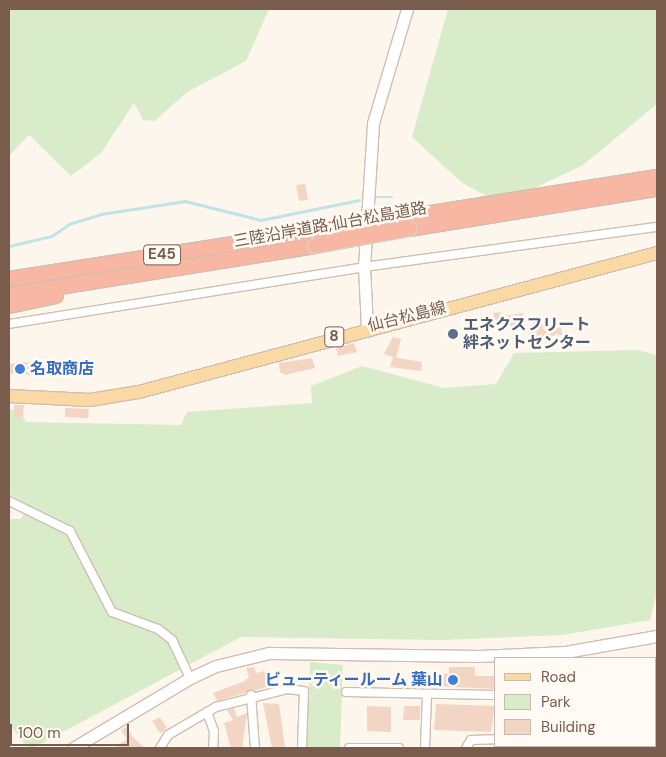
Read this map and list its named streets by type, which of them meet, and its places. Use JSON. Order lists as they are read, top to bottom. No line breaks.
{"streets":{"highway":["三陸沿岸道路;仙台松島道路","E45"],"main road":["仙台松島線","8"]},"places":["エネクスフリート 絆ネットセンター","名取商店","ビューティールーム 葉山"],"legend":["Road","Park","Building"],"scale_bar":"100 m"}
